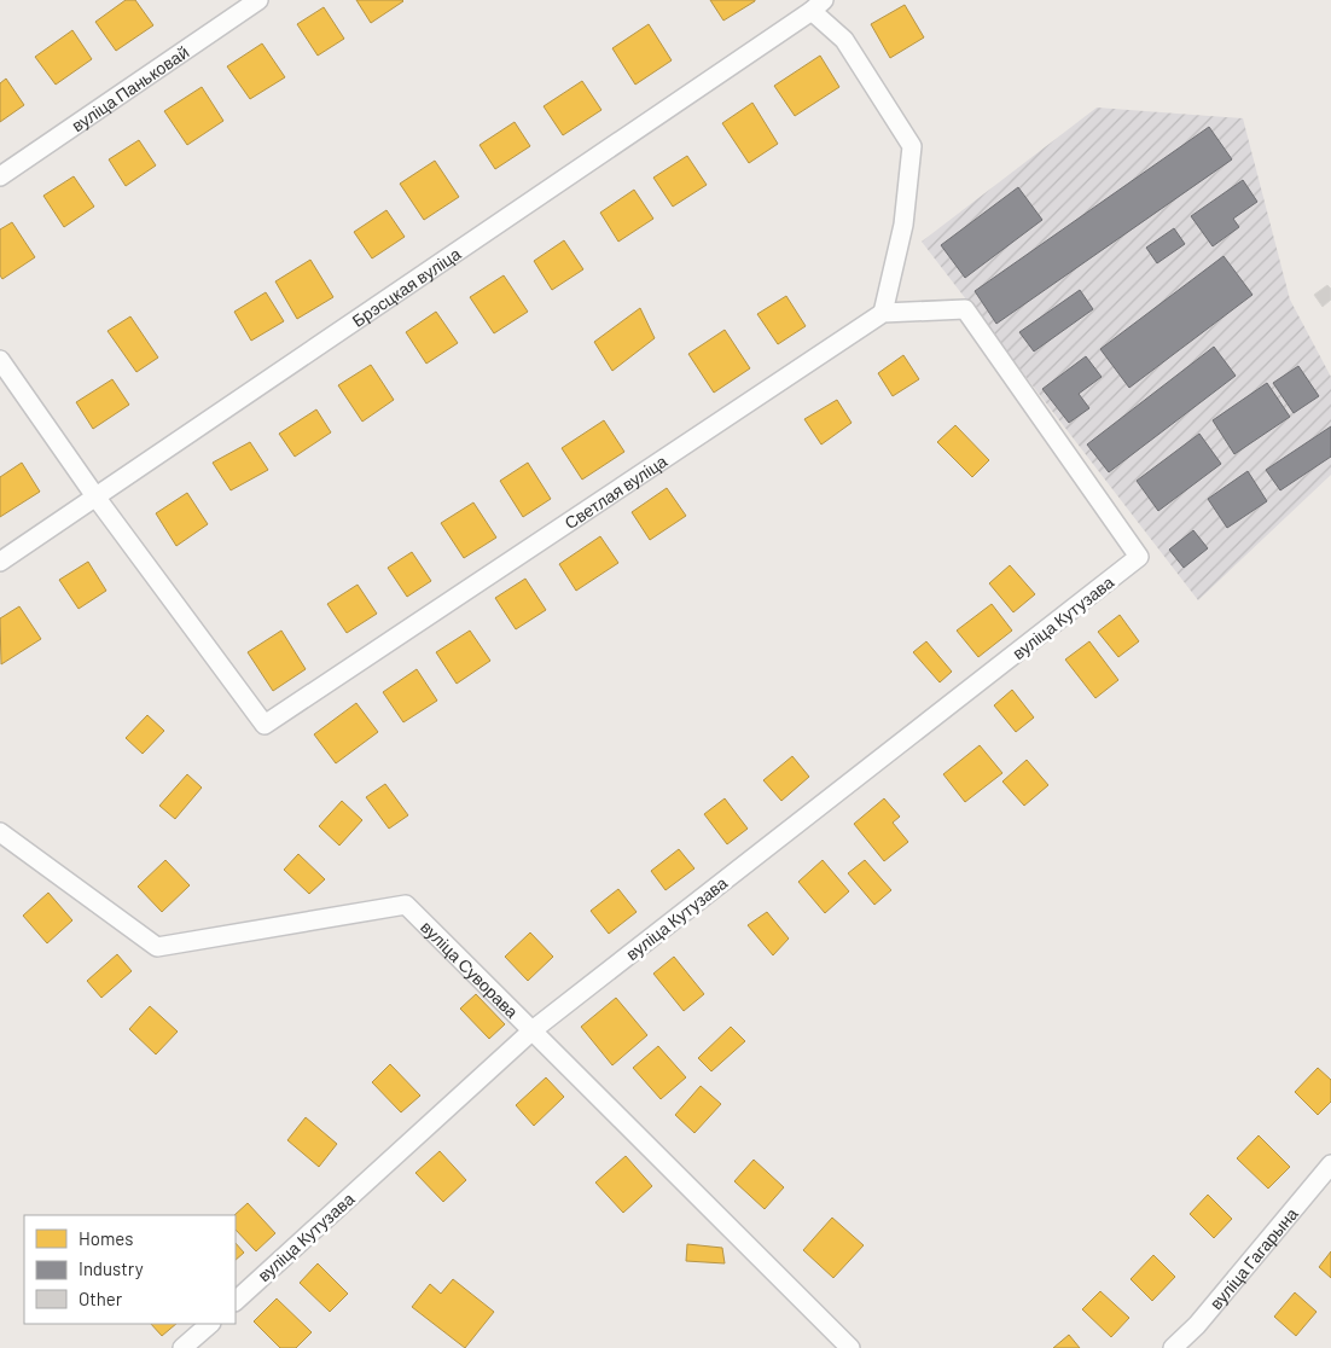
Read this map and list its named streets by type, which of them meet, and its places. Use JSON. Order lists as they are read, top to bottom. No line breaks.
{"streets":{"street":["вуліца Паньковай","Брэсцкая вуліца","Светлая вуліца","вуліца Кутузава","вуліца Суворава","вуліца Гагарына"]},"crossings":[["Брэсцкая вуліца","Светлая вуліца"],["Светлая вуліца","вуліца Кутузава"],["вуліца Кутузава","вуліца Суворава"]],"legend":["Homes","Industry","Other"]}
